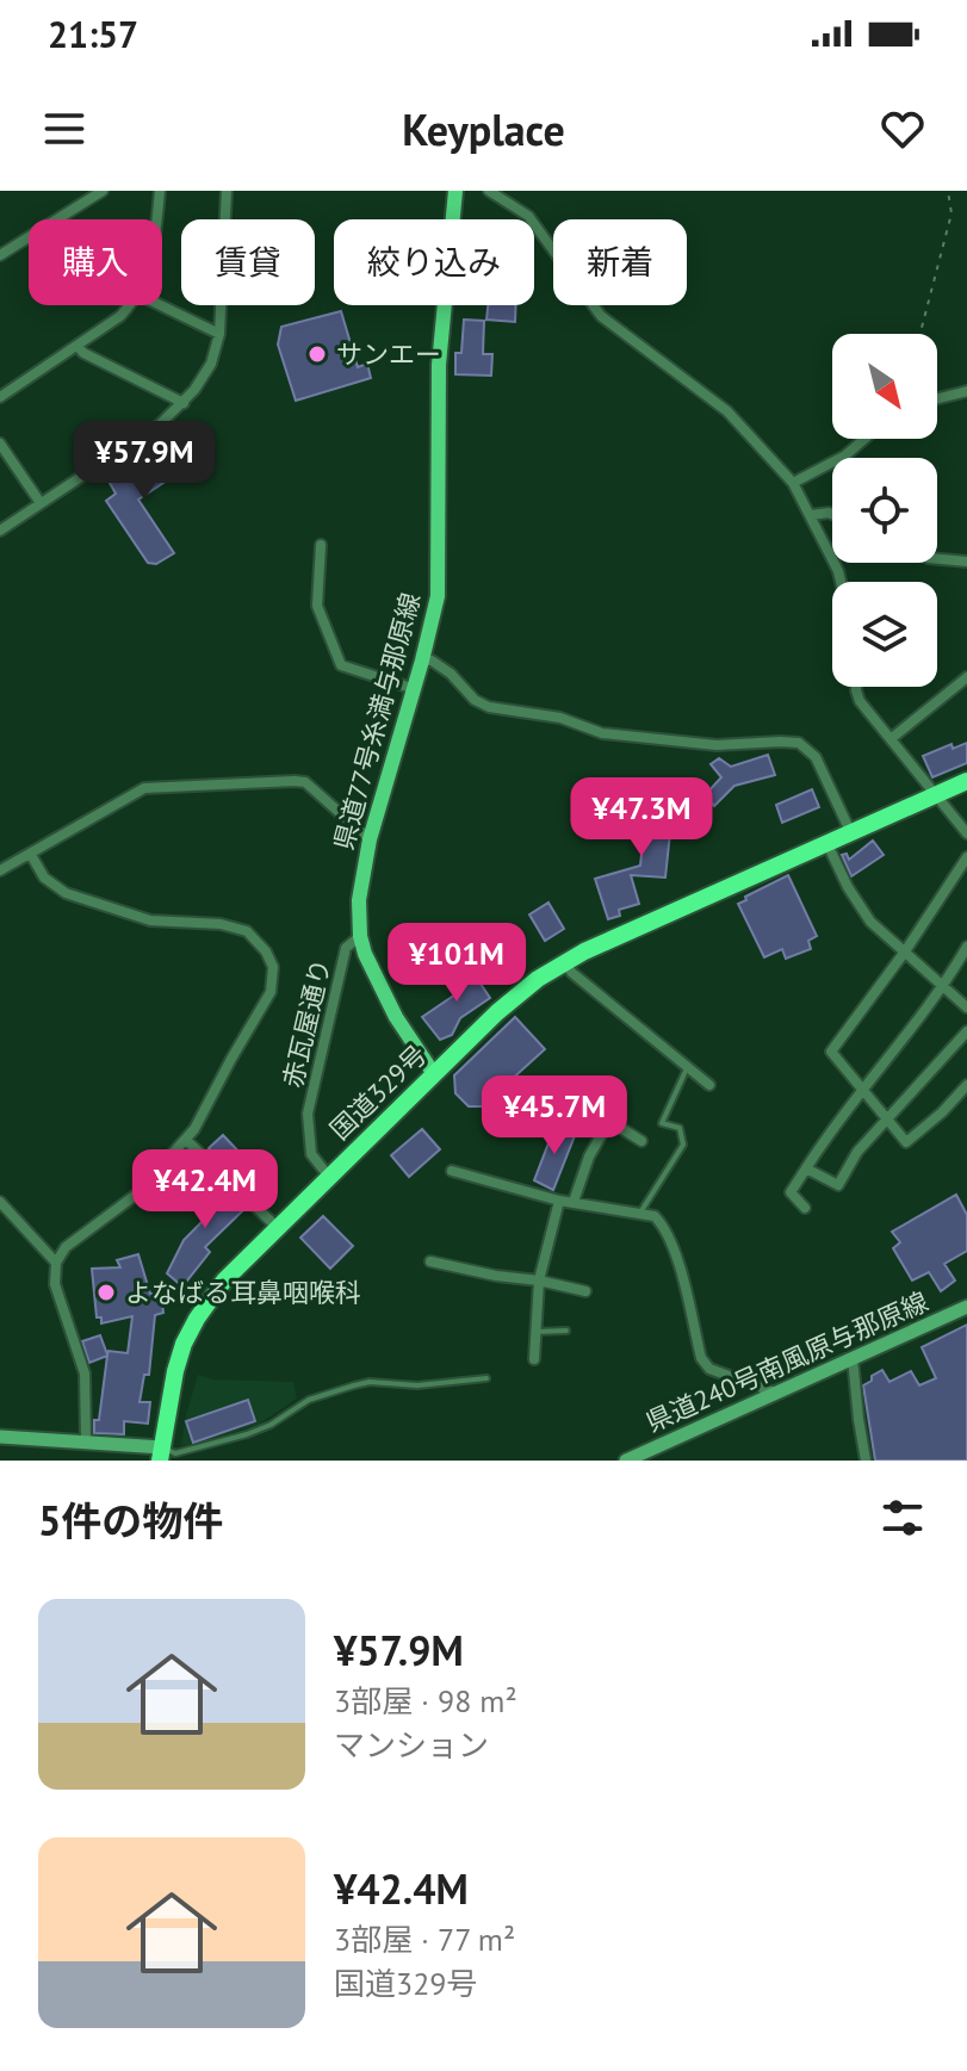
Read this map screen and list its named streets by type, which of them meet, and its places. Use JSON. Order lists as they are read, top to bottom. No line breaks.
{"streets":{"highway":["国道329号"],"main road":["県道77号糸満与那原線","県道240号南風原与那原線"],"street":["赤瓦屋通り"]},"crossings":[["県道77号糸満与那原線","赤瓦屋通り"],["県道77号糸満与那原線","国道329号"],["赤瓦屋通り","国道329号"]],"places":["サンエー","よなばる耳鼻咽喉科"],"north":"bottom right","page":{"status":"21:57","header":"Keyplace","chip":["購入","賃貸","絞り込み","新着"],"price":["¥57.9M","¥47.3M","¥101M","¥45.7M","¥42.4M"],"heading":"5件の物件","list":[{"name":"¥57.9M","note":"3部屋 · 98 m² · マンション"},{"name":"¥42.4M","note":"3部屋 · 77 m² · 国道329号"}]}}
